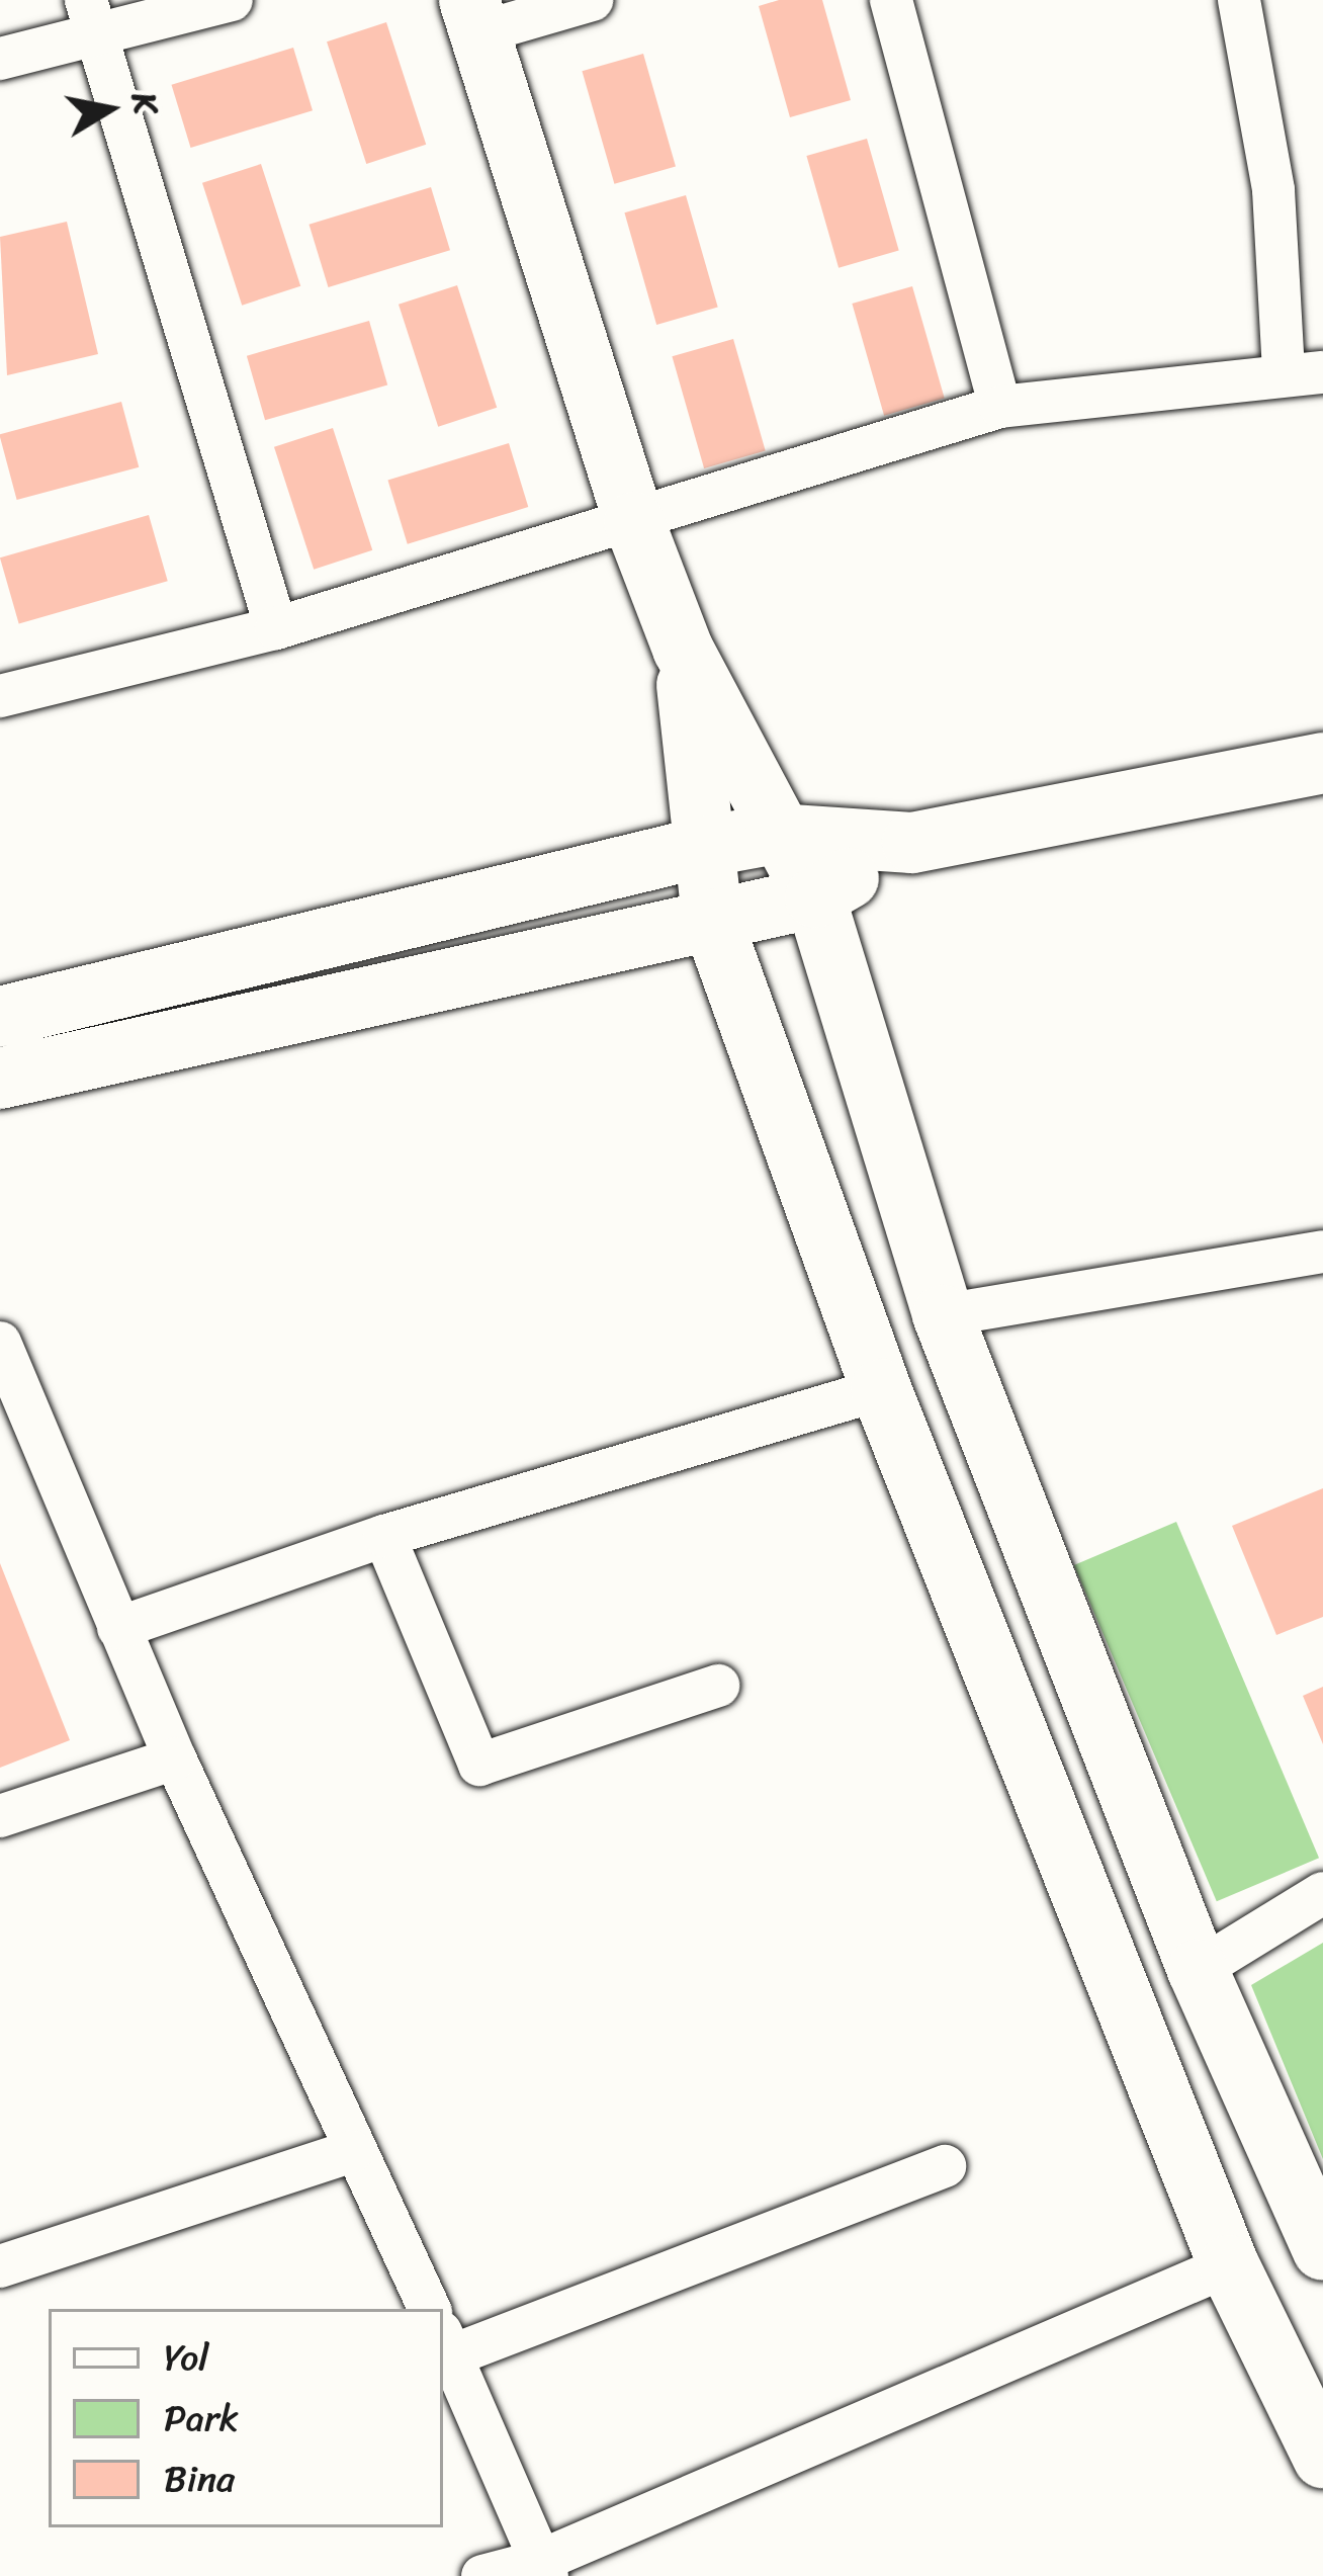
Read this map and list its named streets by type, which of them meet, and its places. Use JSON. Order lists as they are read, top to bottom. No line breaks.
{"legend":["Yol","Park","Bina"],"north":"right"}
